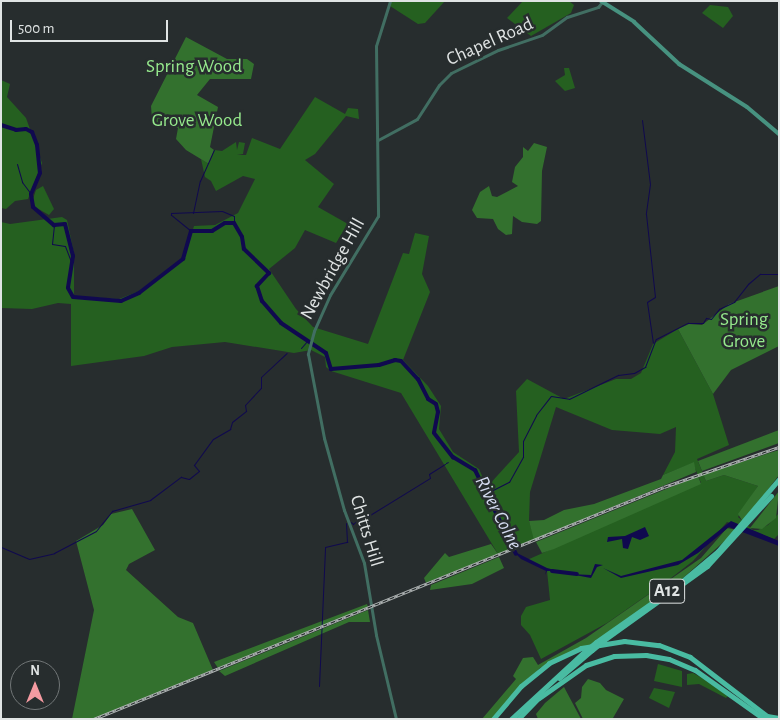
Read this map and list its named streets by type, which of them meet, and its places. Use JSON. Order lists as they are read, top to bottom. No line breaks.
{"streets":{"highway":["A12"],"street":["Chapel Road","Newbridge Hill","Chitts Hill"]},"crossings":[["Chapel Road","Newbridge Hill"],["Newbridge Hill","Chitts Hill"]],"water":["River Colne"],"parks":["Spring Wood","Grove Wood","Spring Grove"],"scale_bar":"500 m","north":"top"}
